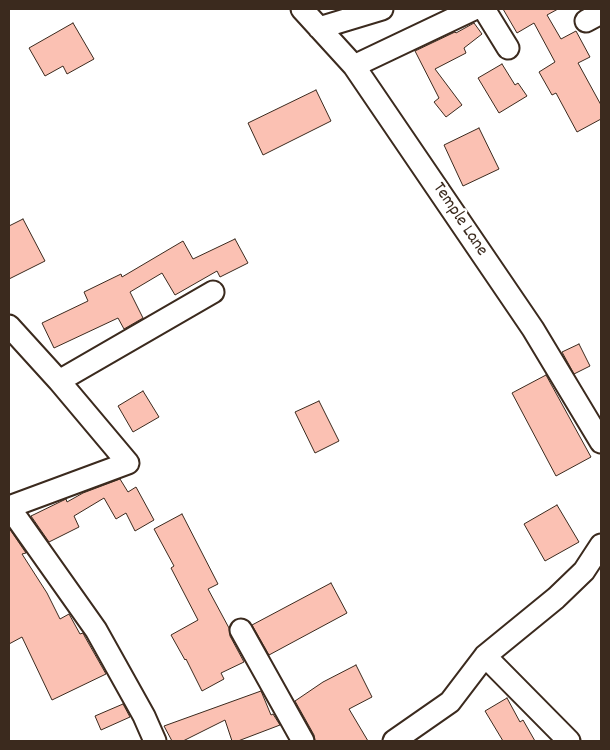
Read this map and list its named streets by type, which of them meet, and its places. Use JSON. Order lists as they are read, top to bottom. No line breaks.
{"streets":{"street":["Temple Lane"]}}
